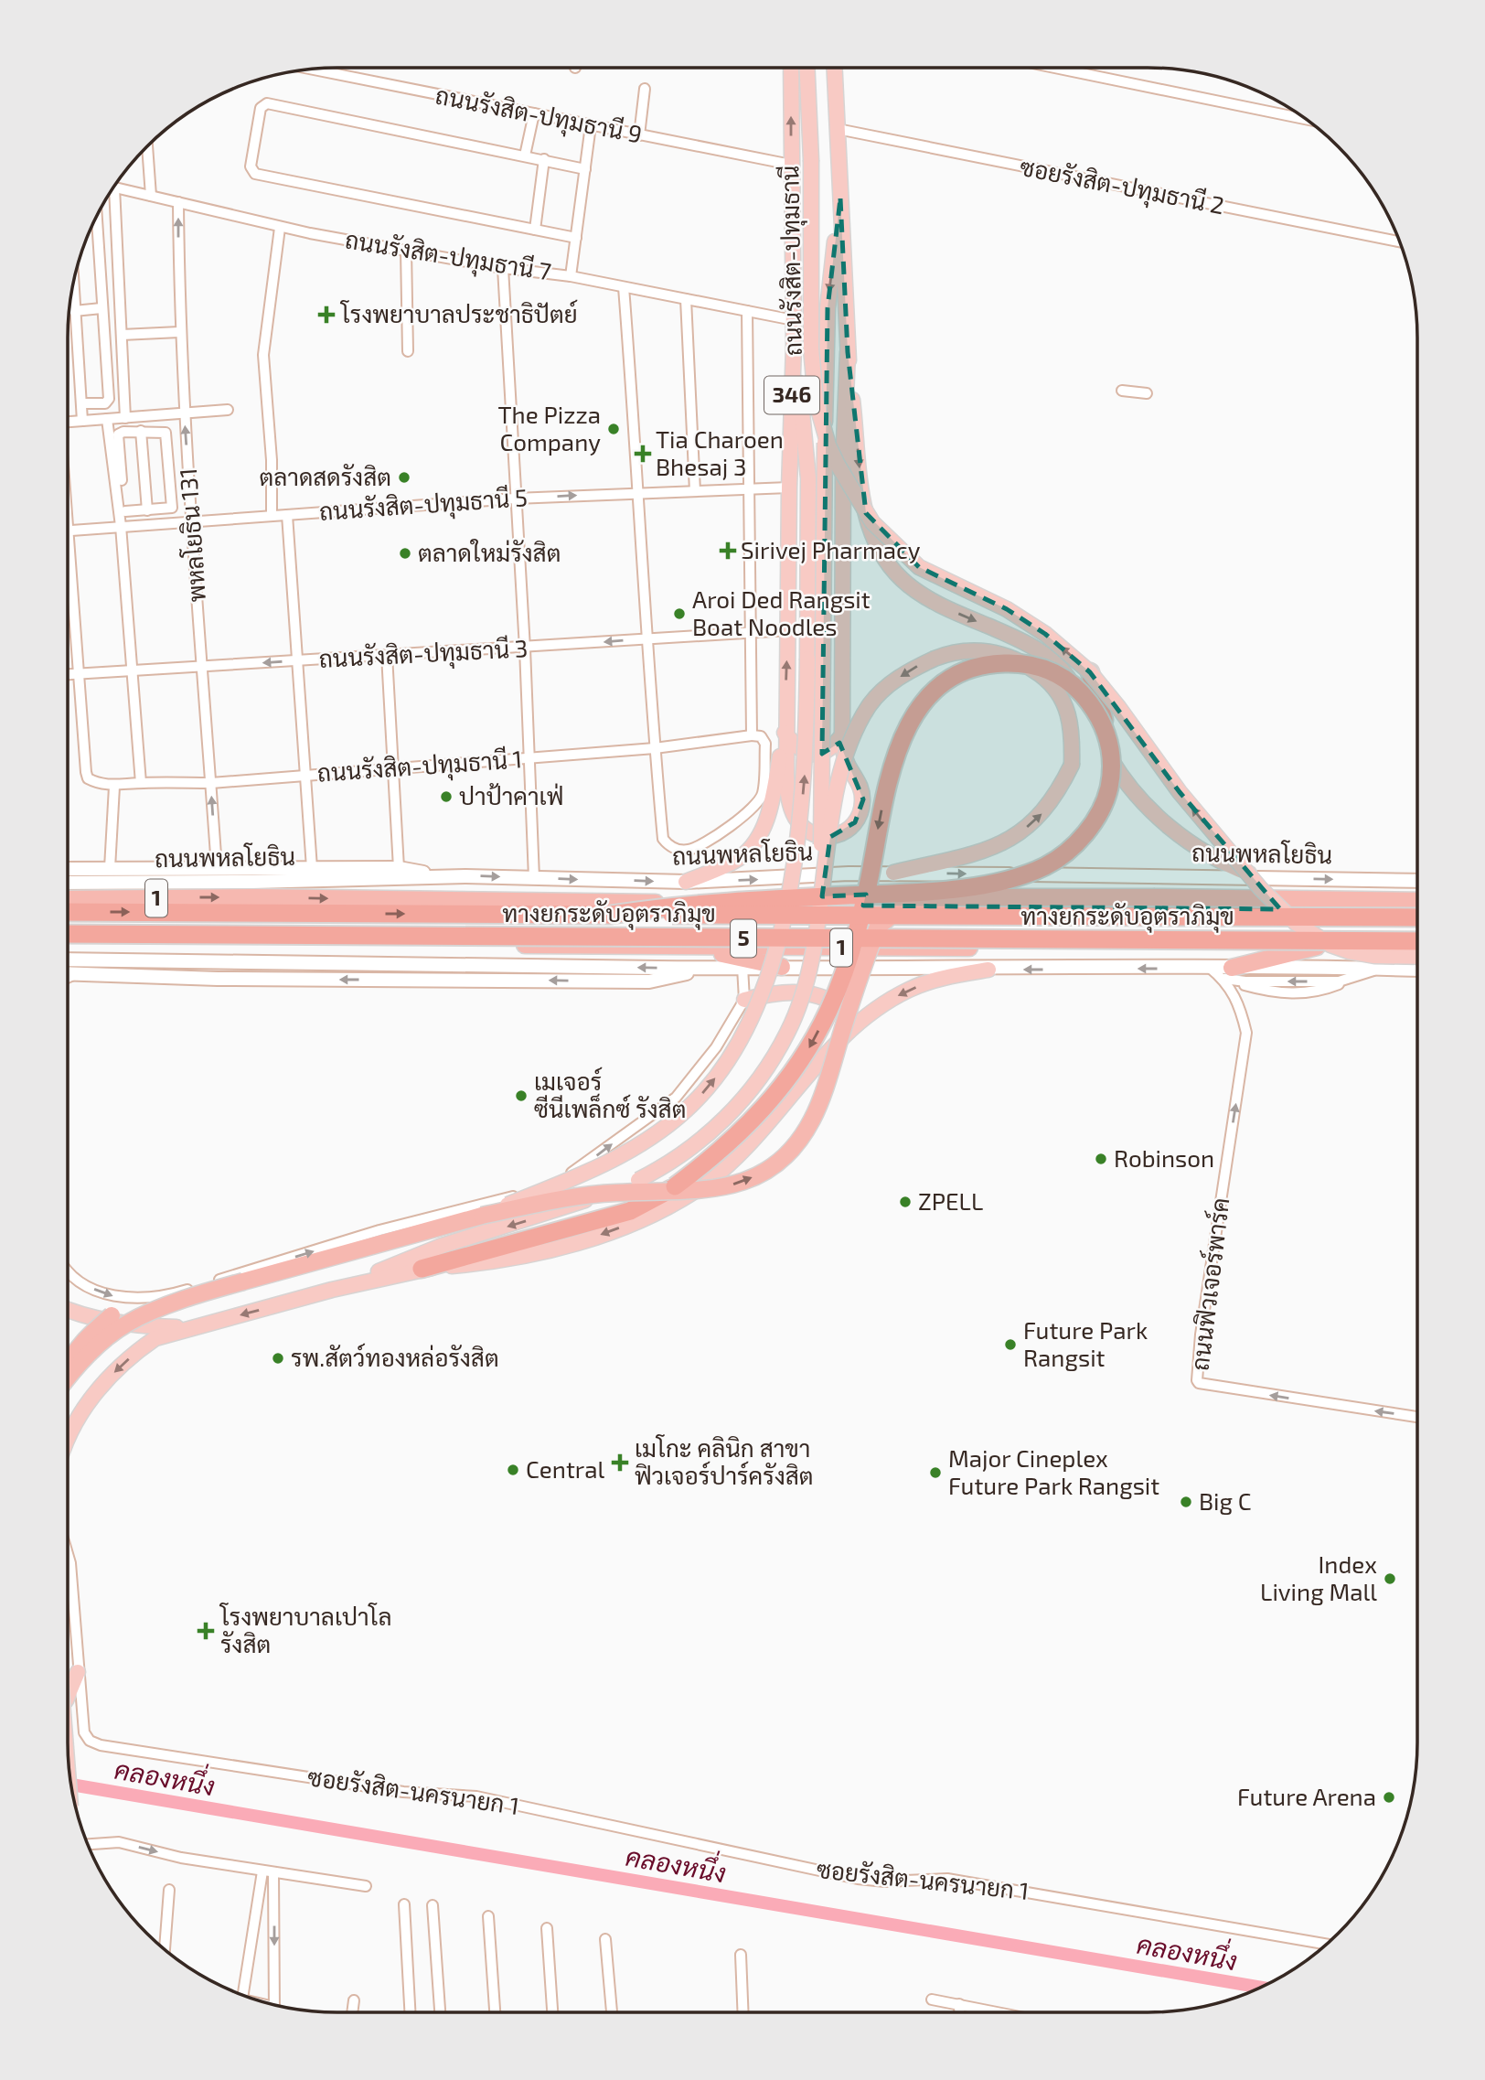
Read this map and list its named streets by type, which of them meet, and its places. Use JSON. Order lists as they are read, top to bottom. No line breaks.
{"streets":{"highway":["ถนนพหลโยธิน","1","ทางยกระดับอุตราภิมุข","5"],"main road":["ถนนรังสิต-ปทุมธานี","346"],"street":["ถนนรังสิต-ปทุมธานี 9","ซอยรังสิต-ปทุมธานี 2","ถนนรังสิต-ปทุมธานี 7","ถนนรังสิต-ปทุมธานี 5","พหลโยธิน 131","ถนนรังสิต-ปทุมธานี 3","ถนนรังสิต-ปทุมธานี 1","ถนนฟิวเจอร์พาร์ค","ซอยรังสิต-นครนายก 1"]},"crossings":[["ถนนรังสิต-ปทุมธานี 9","ถนนรังสิต-ปทุมธานี"],["ซอยรังสิต-ปทุมธานี 2","ถนนรังสิต-ปทุมธานี"],["ถนนรังสิต-ปทุมธานี 7","ถนนรังสิต-ปทุมธานี"],["ถนนรังสิต-ปทุมธานี 7","พหลโยธิน 131"],["ถนนรังสิต-ปทุมธานี","346"],["ถนนรังสิต-ปทุมธานี","ถนนรังสิต-ปทุมธานี 5"],["ถนนรังสิต-ปทุมธานี","ถนนรังสิต-ปทุมธานี 3"],["ถนนรังสิต-ปทุมธานี 5","พหลโยธิน 131"],["พหลโยธิน 131","ถนนรังสิต-ปทุมธานี 3"],["พหลโยธิน 131","ถนนรังสิต-ปทุมธานี 1"],["ถนนรังสิต-ปทุมธานี 3","ถนนรังสิต-ปทุมธานี 1"],["1","ถนนฟิวเจอร์พาร์ค"]],"water":["คลองหนึ่ง"],"places":{"health":["โรงพยาบาลประชาธิปัตย์","Tia Charoen Bhesaj 3","Sirivej Pharmacy","เมโกะ คลินิก สาขา ฟิวเจอร์ปาร์ครังสิต","โรงพยาบาลเปาโล รังสิต"],"other":["The Pizza Company","ตลาดสดรังสิต","ตลาดใหม่รังสิต","Aroi Ded Rangsit Boat Noodles","ปาป้าคาเฟ่","เมเจอร์ ซีนีเพล็กซ์ รังสิต","Robinson","ZPELL","Future Park Rangsit","รพ.สัตว์ทองหล่อรังสิต","Central","Major Cineplex Future Park Rangsit","Big C","Index Living Mall","Future Arena"]}}
